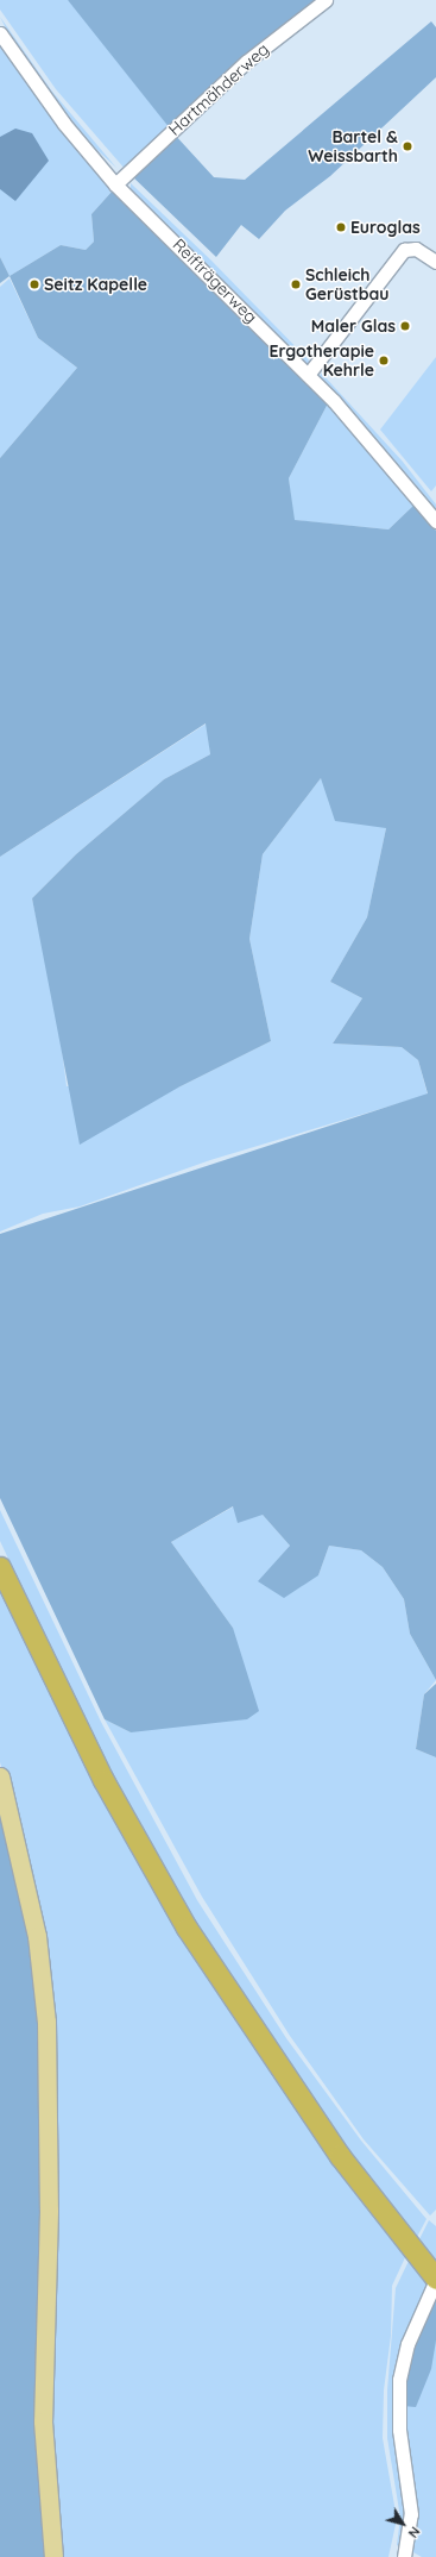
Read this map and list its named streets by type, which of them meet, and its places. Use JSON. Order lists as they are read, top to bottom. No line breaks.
{"streets":{"street":["Hartmähderweg","Reifträgerweg"]},"crossings":[["Hartmähderweg","Reifträgerweg"]],"places":["Bartel & Weissbarth","Euroglas","Seitz Kapelle","Schleich Gerüstbau","Maler Glas","Ergotherapie Kehrle"],"north":"bottom right"}
